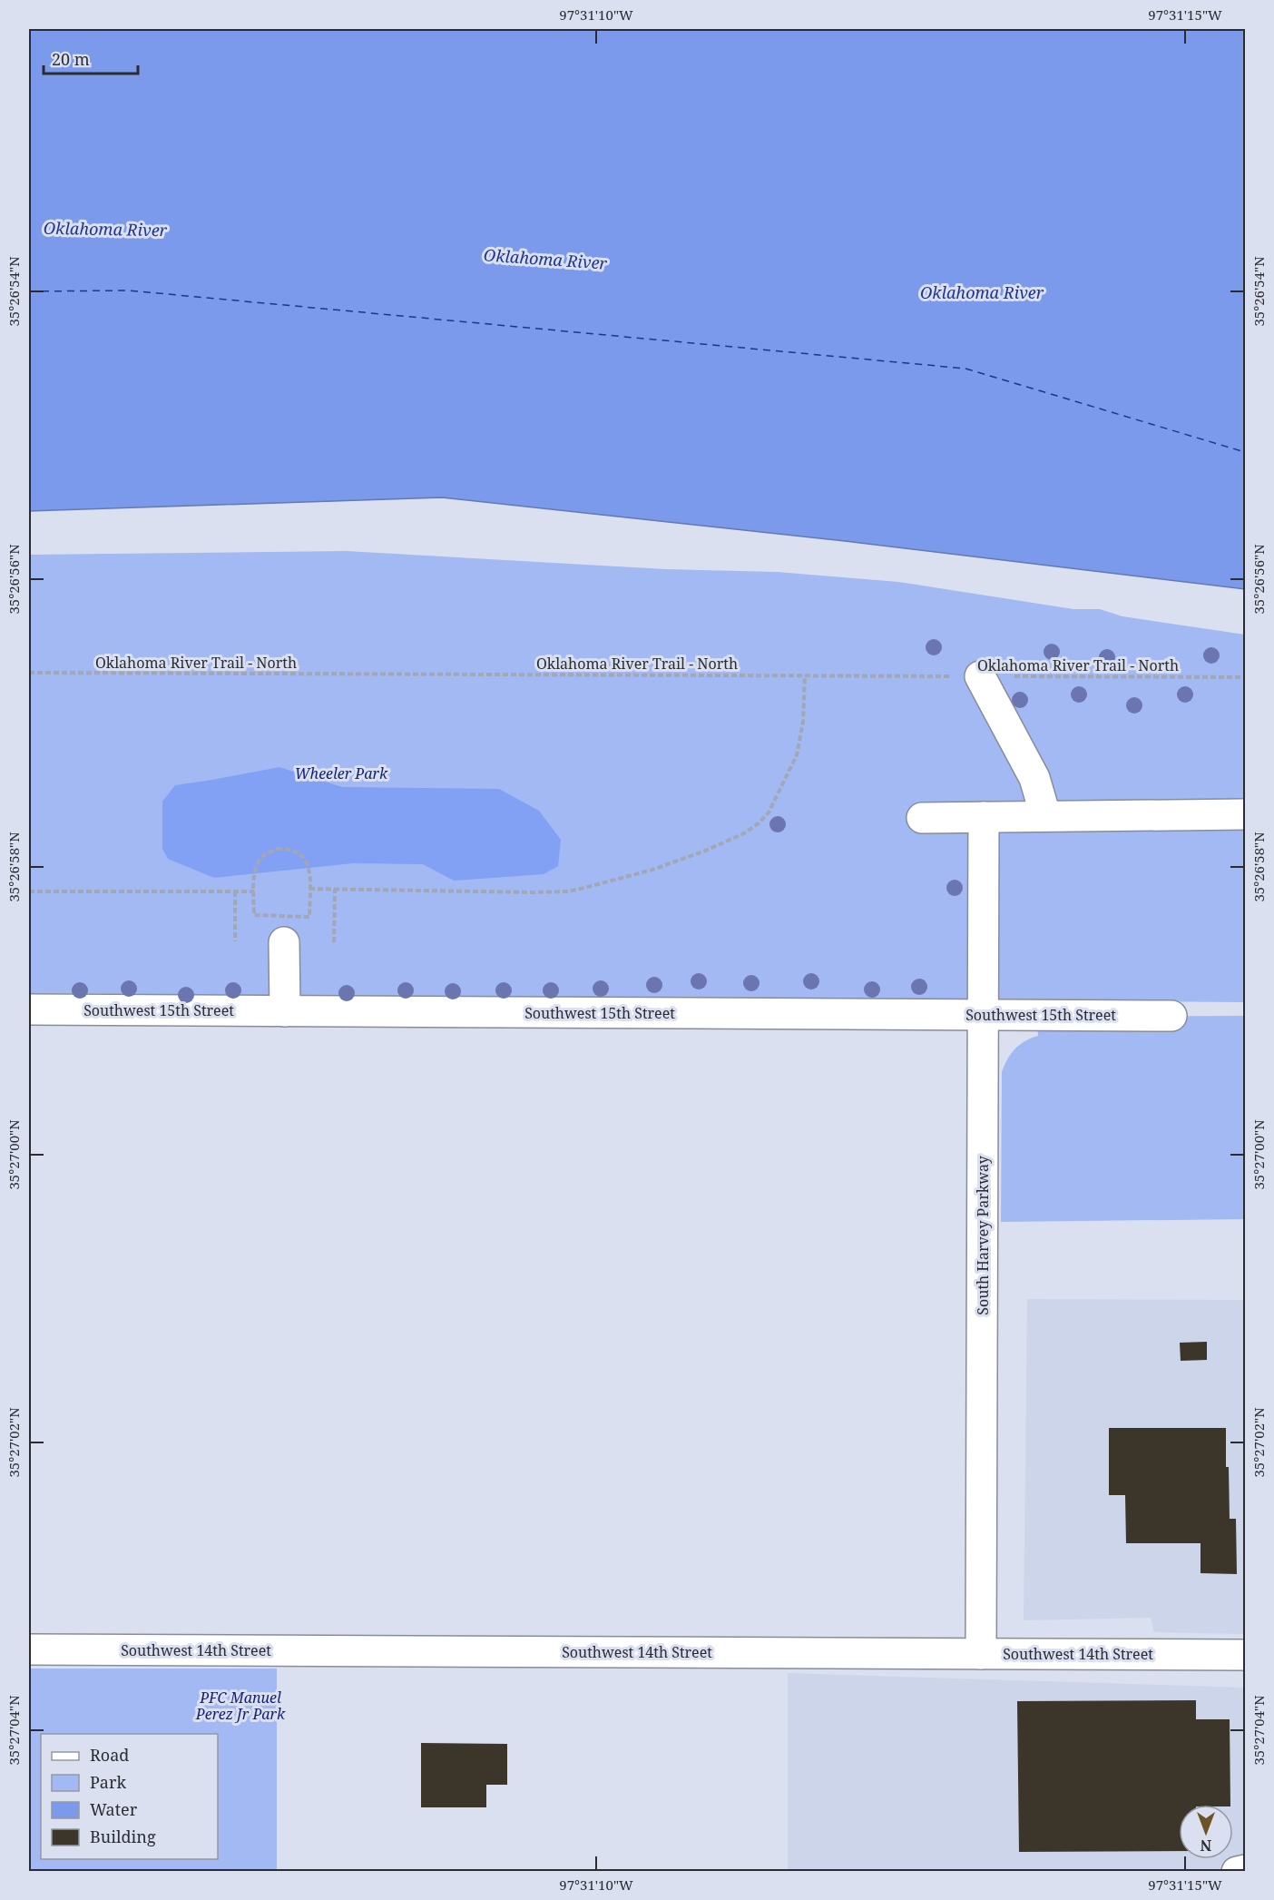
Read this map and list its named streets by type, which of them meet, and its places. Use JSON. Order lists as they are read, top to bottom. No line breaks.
{"streets":{"street":["Southwest 15th Street","South Harvey Parkway","Southwest 14th Street"],"path":["Oklahoma River Trail - North"]},"crossings":[["Southwest 15th Street","South Harvey Parkway"],["South Harvey Parkway","Southwest 14th Street"]],"water":["Oklahoma River"],"parks":["Wheeler Park","PFC Manuel Perez Jr Park"],"legend":["Road","Park","Water","Building"],"scale_bar":"20 m","north":"bottom","coordinates":["97°31'10\"W","97°31'15\"W","35°26'54\"N","35°26'56\"N","35°26'58\"N","35°27'00\"N","35°27'02\"N","35°27'04\"N"]}
